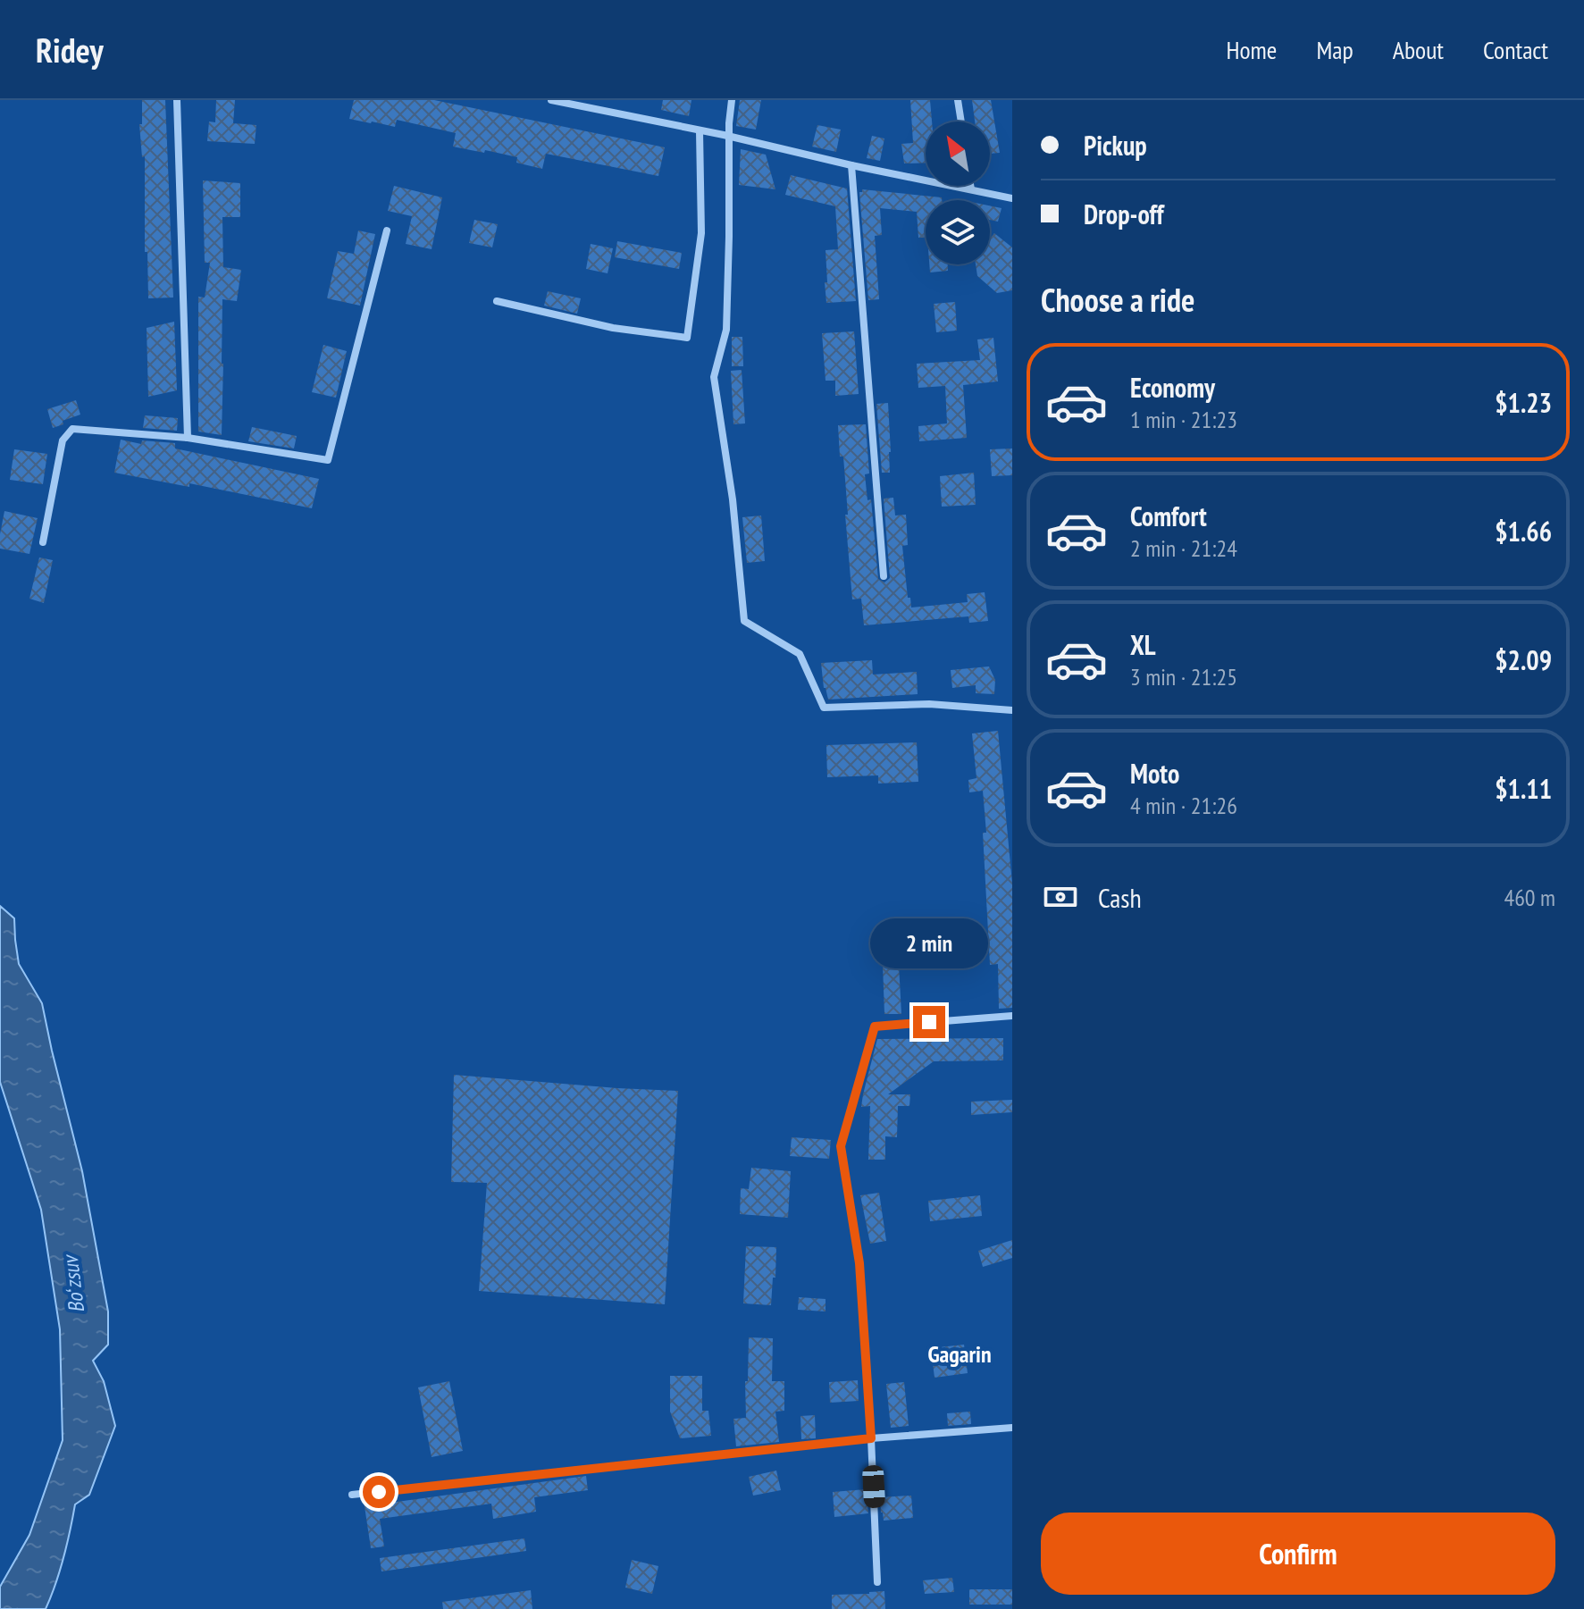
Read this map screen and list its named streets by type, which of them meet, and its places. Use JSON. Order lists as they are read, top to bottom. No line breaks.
{"districts":["Gagarin"],"water":["Boʻzsuv"],"north":"top left","page":{"header":"Ridey","nav":["Home","Map","About","Contact"],"banner":["Pickup","Drop-off"],"heading":"Choose a ride","list":[{"name":"Economy","note":"1 min · 21:23","value":"$1.23"},{"name":"Comfort","note":"2 min · 21:24","value":"$1.66"},{"name":"XL","note":"3 min · 21:25","value":"$2.09"},{"name":"Moto","note":"4 min · 21:26","value":"$1.11"}],"pay":["Cash","460 m"],"bubble":"2 min","buttons":"Confirm"}}
